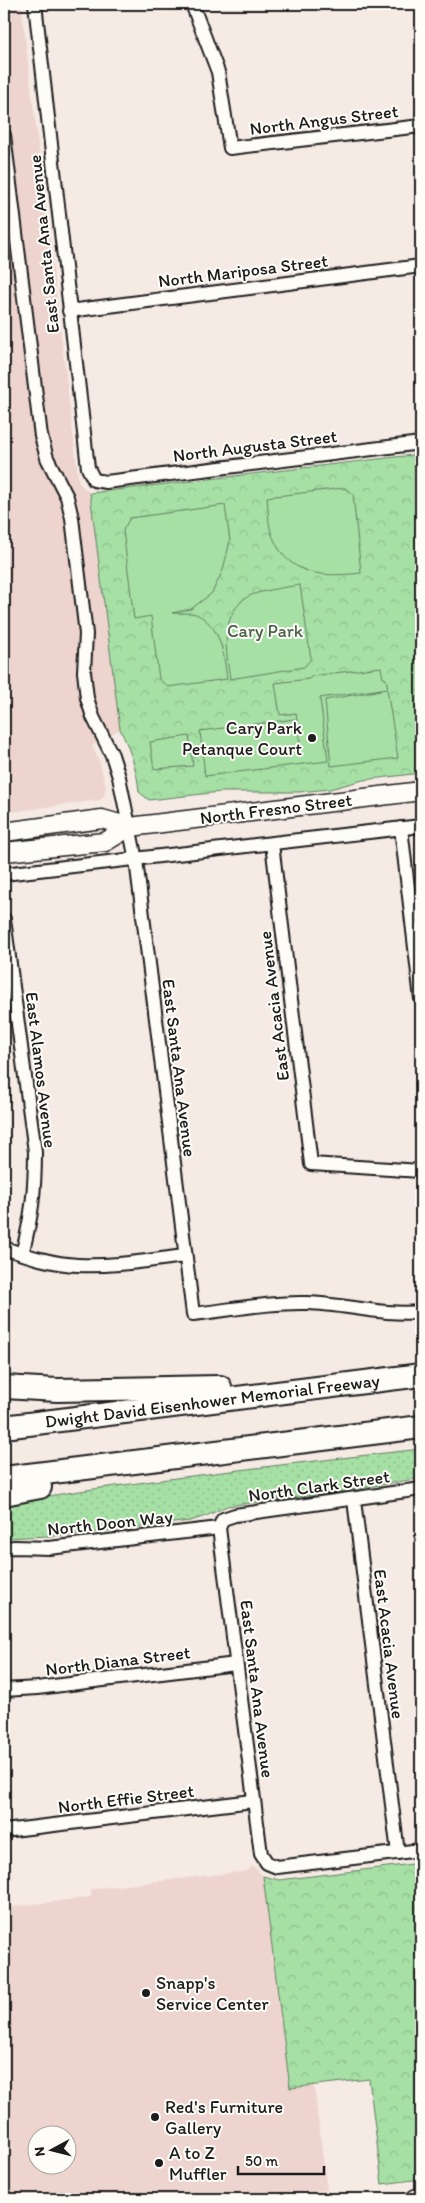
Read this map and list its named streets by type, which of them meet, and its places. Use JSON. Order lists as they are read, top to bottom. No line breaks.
{"streets":{"highway":["Dwight David Eisenhower Memorial Freeway"],"main road":["North Fresno Street"],"street":["North Angus Street","East Santa Ana Avenue","North Mariposa Street","North Augusta Street","East Acacia Avenue","East Alamos Avenue","North Clark Street","North Doon Way","North Diana Street","North Effie Street"]},"crossings":[["East Santa Ana Avenue","North Mariposa Street"],["East Santa Ana Avenue","North Augusta Street"],["East Santa Ana Avenue","North Fresno Street"],["East Santa Ana Avenue","East Acacia Avenue"],["East Santa Ana Avenue","North Clark Street"],["East Santa Ana Avenue","North Doon Way"],["East Santa Ana Avenue","North Diana Street"],["East Santa Ana Avenue","North Effie Street"],["East Acacia Avenue","North Clark Street"],["North Clark Street","North Doon Way"]],"parks":["Cary Park"],"places":["Cary Park Petanque Court","Snapp's Service Center","Red's Furniture Gallery","A to Z Muffler"],"scale_bar":"50 m","north":"left"}
